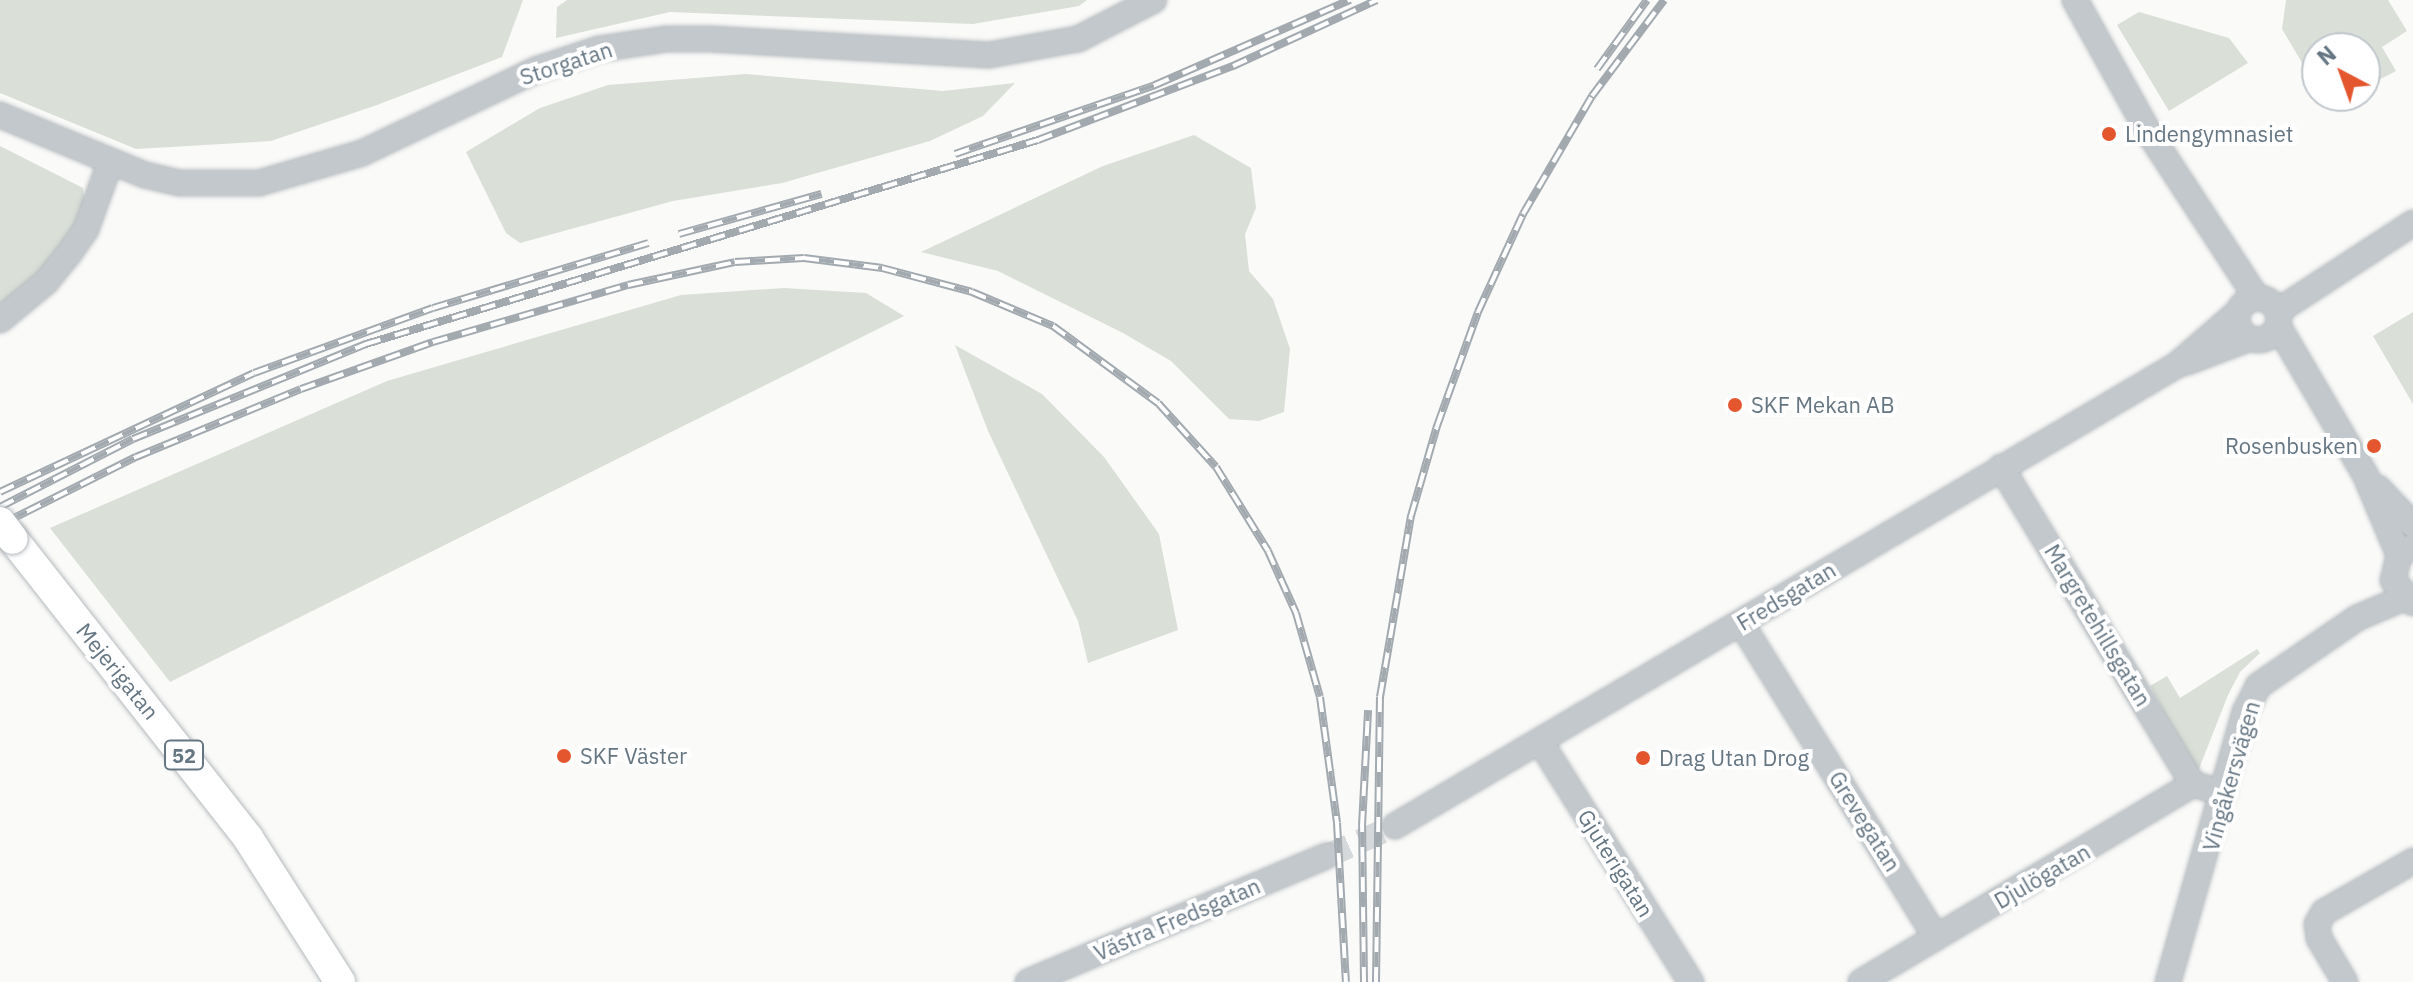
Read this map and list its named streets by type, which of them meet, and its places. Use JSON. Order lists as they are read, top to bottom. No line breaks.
{"streets":{"main road":["Mejerigatan","52"],"street":["Storgatan","Fredsgatan","Margretehillsgatan","Vingåkersvägen","Grevegatan","Gjuterigatan","Djulögatan","Västra Fredsgatan"]},"crossings":[["Fredsgatan","Margretehillsgatan"],["Fredsgatan","Grevegatan"],["Fredsgatan","Gjuterigatan"],["Margretehillsgatan","Djulögatan"],["Grevegatan","Djulögatan"]],"places":["Lindengymnasiet","SKF Mekan AB","Rosenbusken","SKF Väster","Drag Utan Drog"],"north":"top left"}
